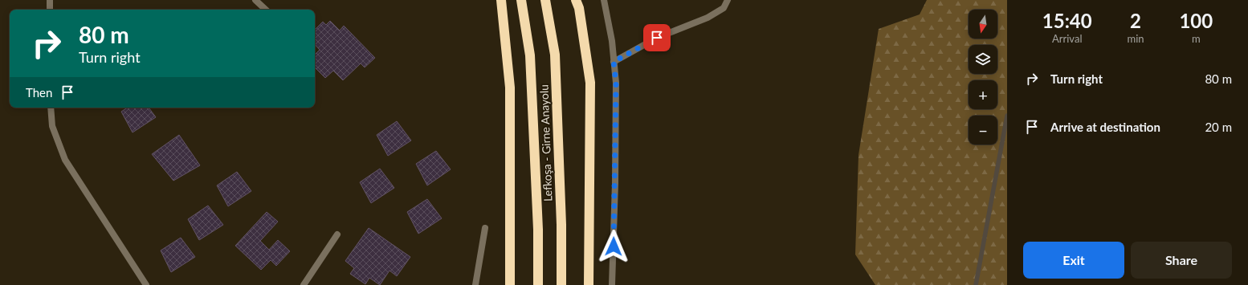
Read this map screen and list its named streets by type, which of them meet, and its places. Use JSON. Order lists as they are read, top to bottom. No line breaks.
{"streets":{"highway":["Lefkoşa - Girne Anayolu"]},"north":"bottom","page":{"eta":["15:40","Arrival","2","min","100","m"],"map_buttons":["+","−"],"turn":["80 m","Turn right"],"list":[{"name":"Turn right","value":"80 m"},{"name":"Arrive at destination","value":"20 m"}],"then":"Then","buttons":["Exit","Share"]}}
